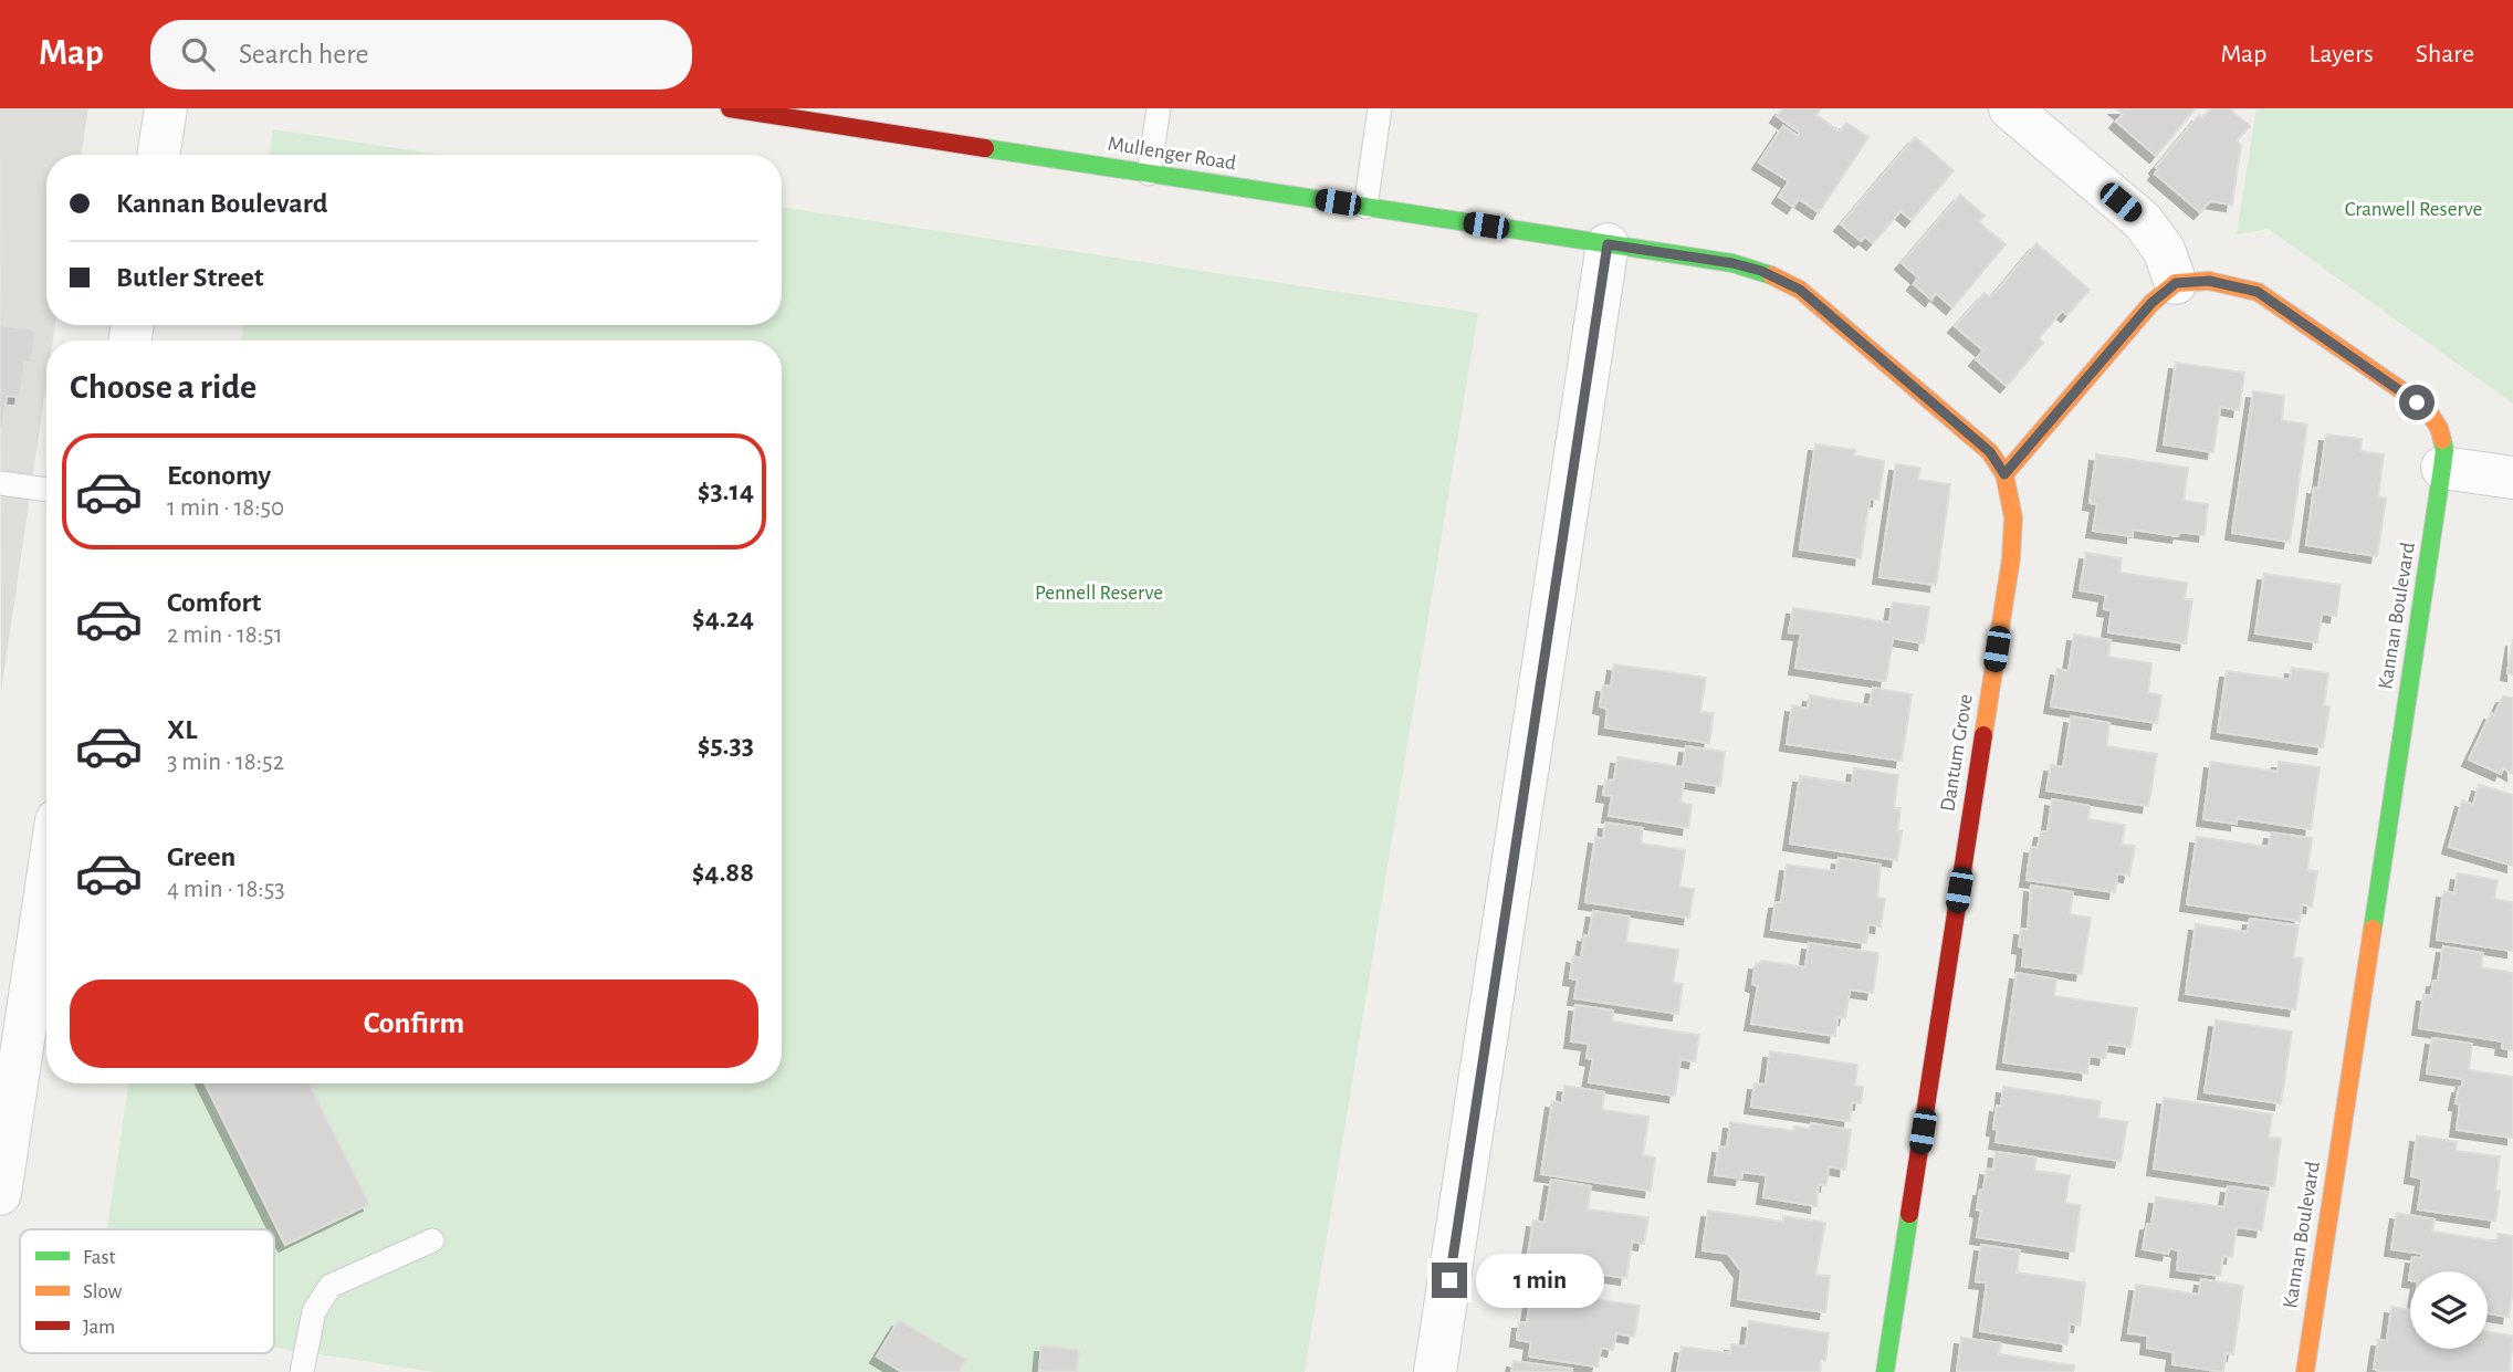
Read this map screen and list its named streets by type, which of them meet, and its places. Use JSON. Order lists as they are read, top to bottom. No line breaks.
{"streets":{"street":["Mullenger Road","Kannan Boulevard","Dantum Grove"]},"crossings":[["Mullenger Road","Dantum Grove"]],"parks":["Cranwell Reserve","Pennell Reserve"],"legend":["Fast","Slow","Jam"],"page":{"header":"Map","search":"Search here","nav":["Map","Layers","Share"],"banner":["Kannan Boulevard","Butler Street"],"heading":"Choose a ride","list":[{"name":"Economy","note":"1 min · 18:50","value":"$3.14"},{"name":"Comfort","note":"2 min · 18:51","value":"$4.24"},{"name":"XL","note":"3 min · 18:52","value":"$5.33"},{"name":"Green","note":"4 min · 18:53","value":"$4.88"}],"buttons":"Confirm","bubble":"1 min"}}
